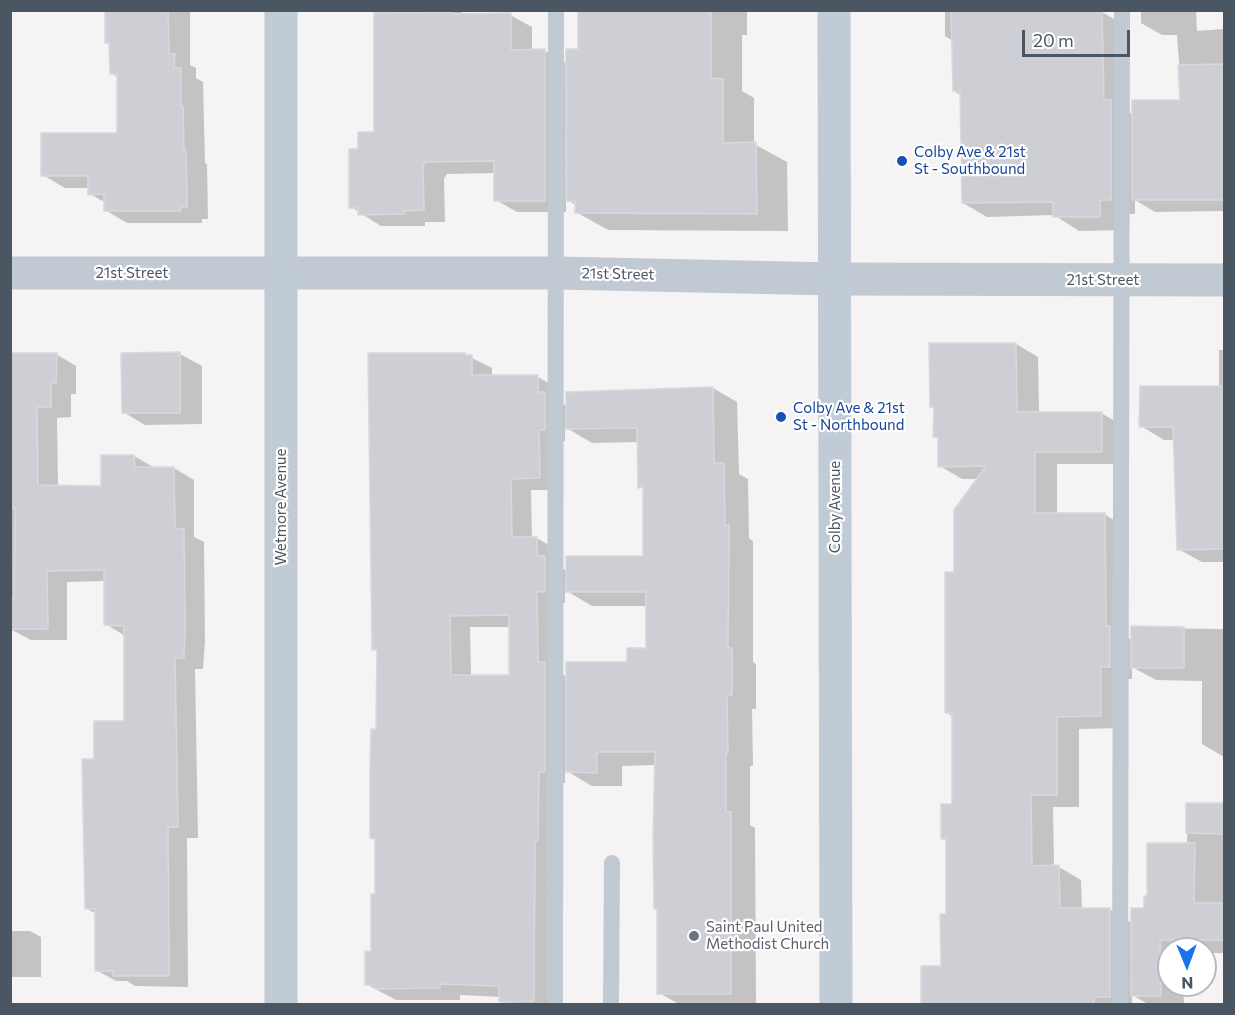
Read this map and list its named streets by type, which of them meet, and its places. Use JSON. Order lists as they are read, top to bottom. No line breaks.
{"streets":{"street":["21st Street","Wetmore Avenue","Colby Avenue"]},"crossings":[["21st Street","Wetmore Avenue"],["21st Street","Colby Avenue"]],"places":["Colby Ave & 21st St - Southbound","Colby Ave & 21st St - Northbound","Saint Paul United Methodist Church"],"scale_bar":"20 m","north":"bottom"}
